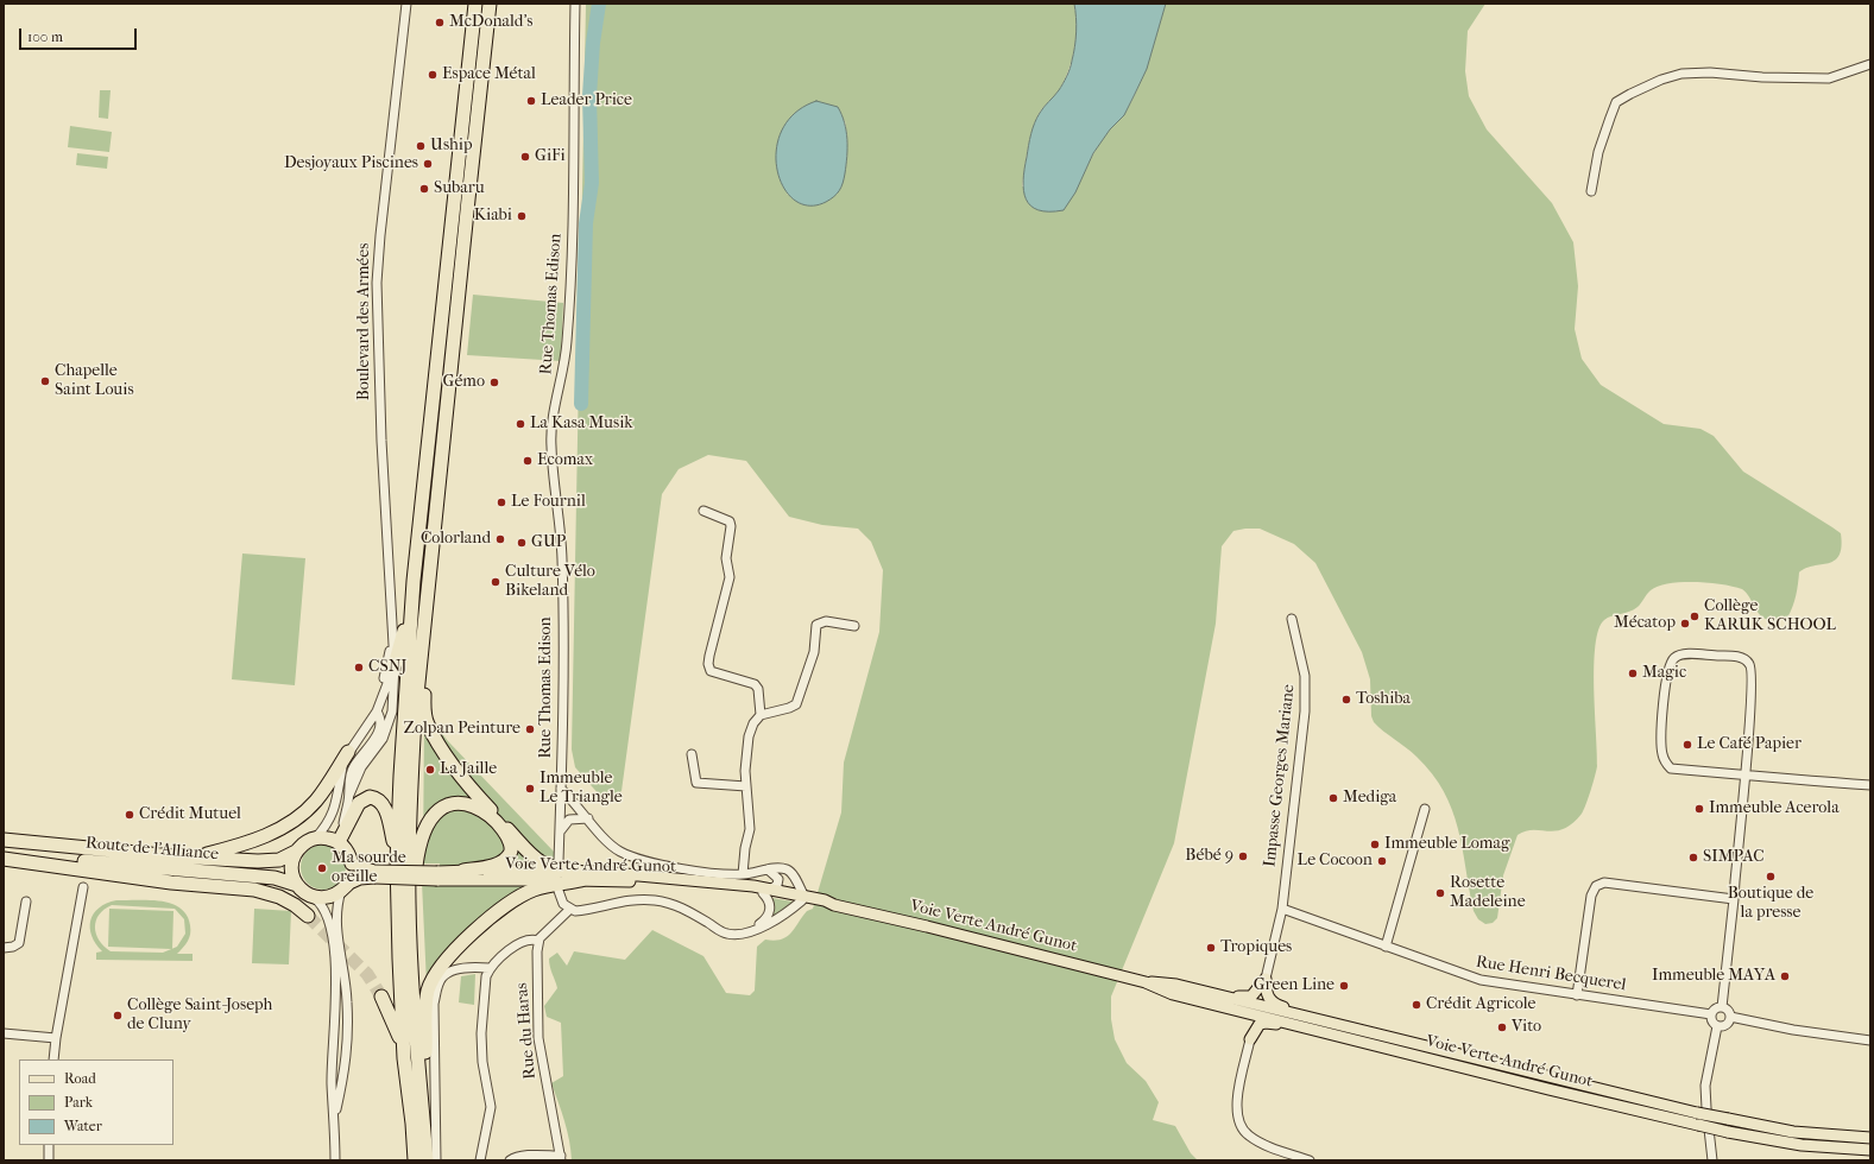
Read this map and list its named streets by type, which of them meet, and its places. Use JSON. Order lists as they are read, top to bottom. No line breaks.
{"streets":{"highway":["Route de l'Alliance"],"main road":["Voie Verte André Gunot"],"street":["Rue Thomas Edison","Boulevard des Armées","Impasse Georges Mariane","Rue Henri Becquerel","Rue du Haras"]},"crossings":[["Impasse Georges Mariane","Rue Henri Becquerel"]],"places":["McDonald's","Espace Métal","Leader Price","Uship","GiFi","Desjoyaux Piscines","Subaru","Kiabi","Chapelle Saint Louis","Gémo","La Kasa Musik","Ecomax","Le Fournil","Colorland","GUP","Culture Vélo Bikeland","Collège KARUK SCHOOL","Mécatop","CSNJ","Magic","Toshiba","Zolpan Peinture","Le Café Papier","La Jaille","Immeuble Le Triangle","Mediga","Immeuble Acerola","Crédit Mutuel","Immeuble Lomag","Bébé 9","SIMPAC","Le Cocoon","Ma sourde oreille","Boutique de la presse","Rosette Madeleine","Tropiques","Immeuble MAYA","Green Line","Crédit Agricole","Collège Saint-Joseph de Cluny","Vito"],"legend":["Road","Park","Water"],"scale_bar":"100 m"}
